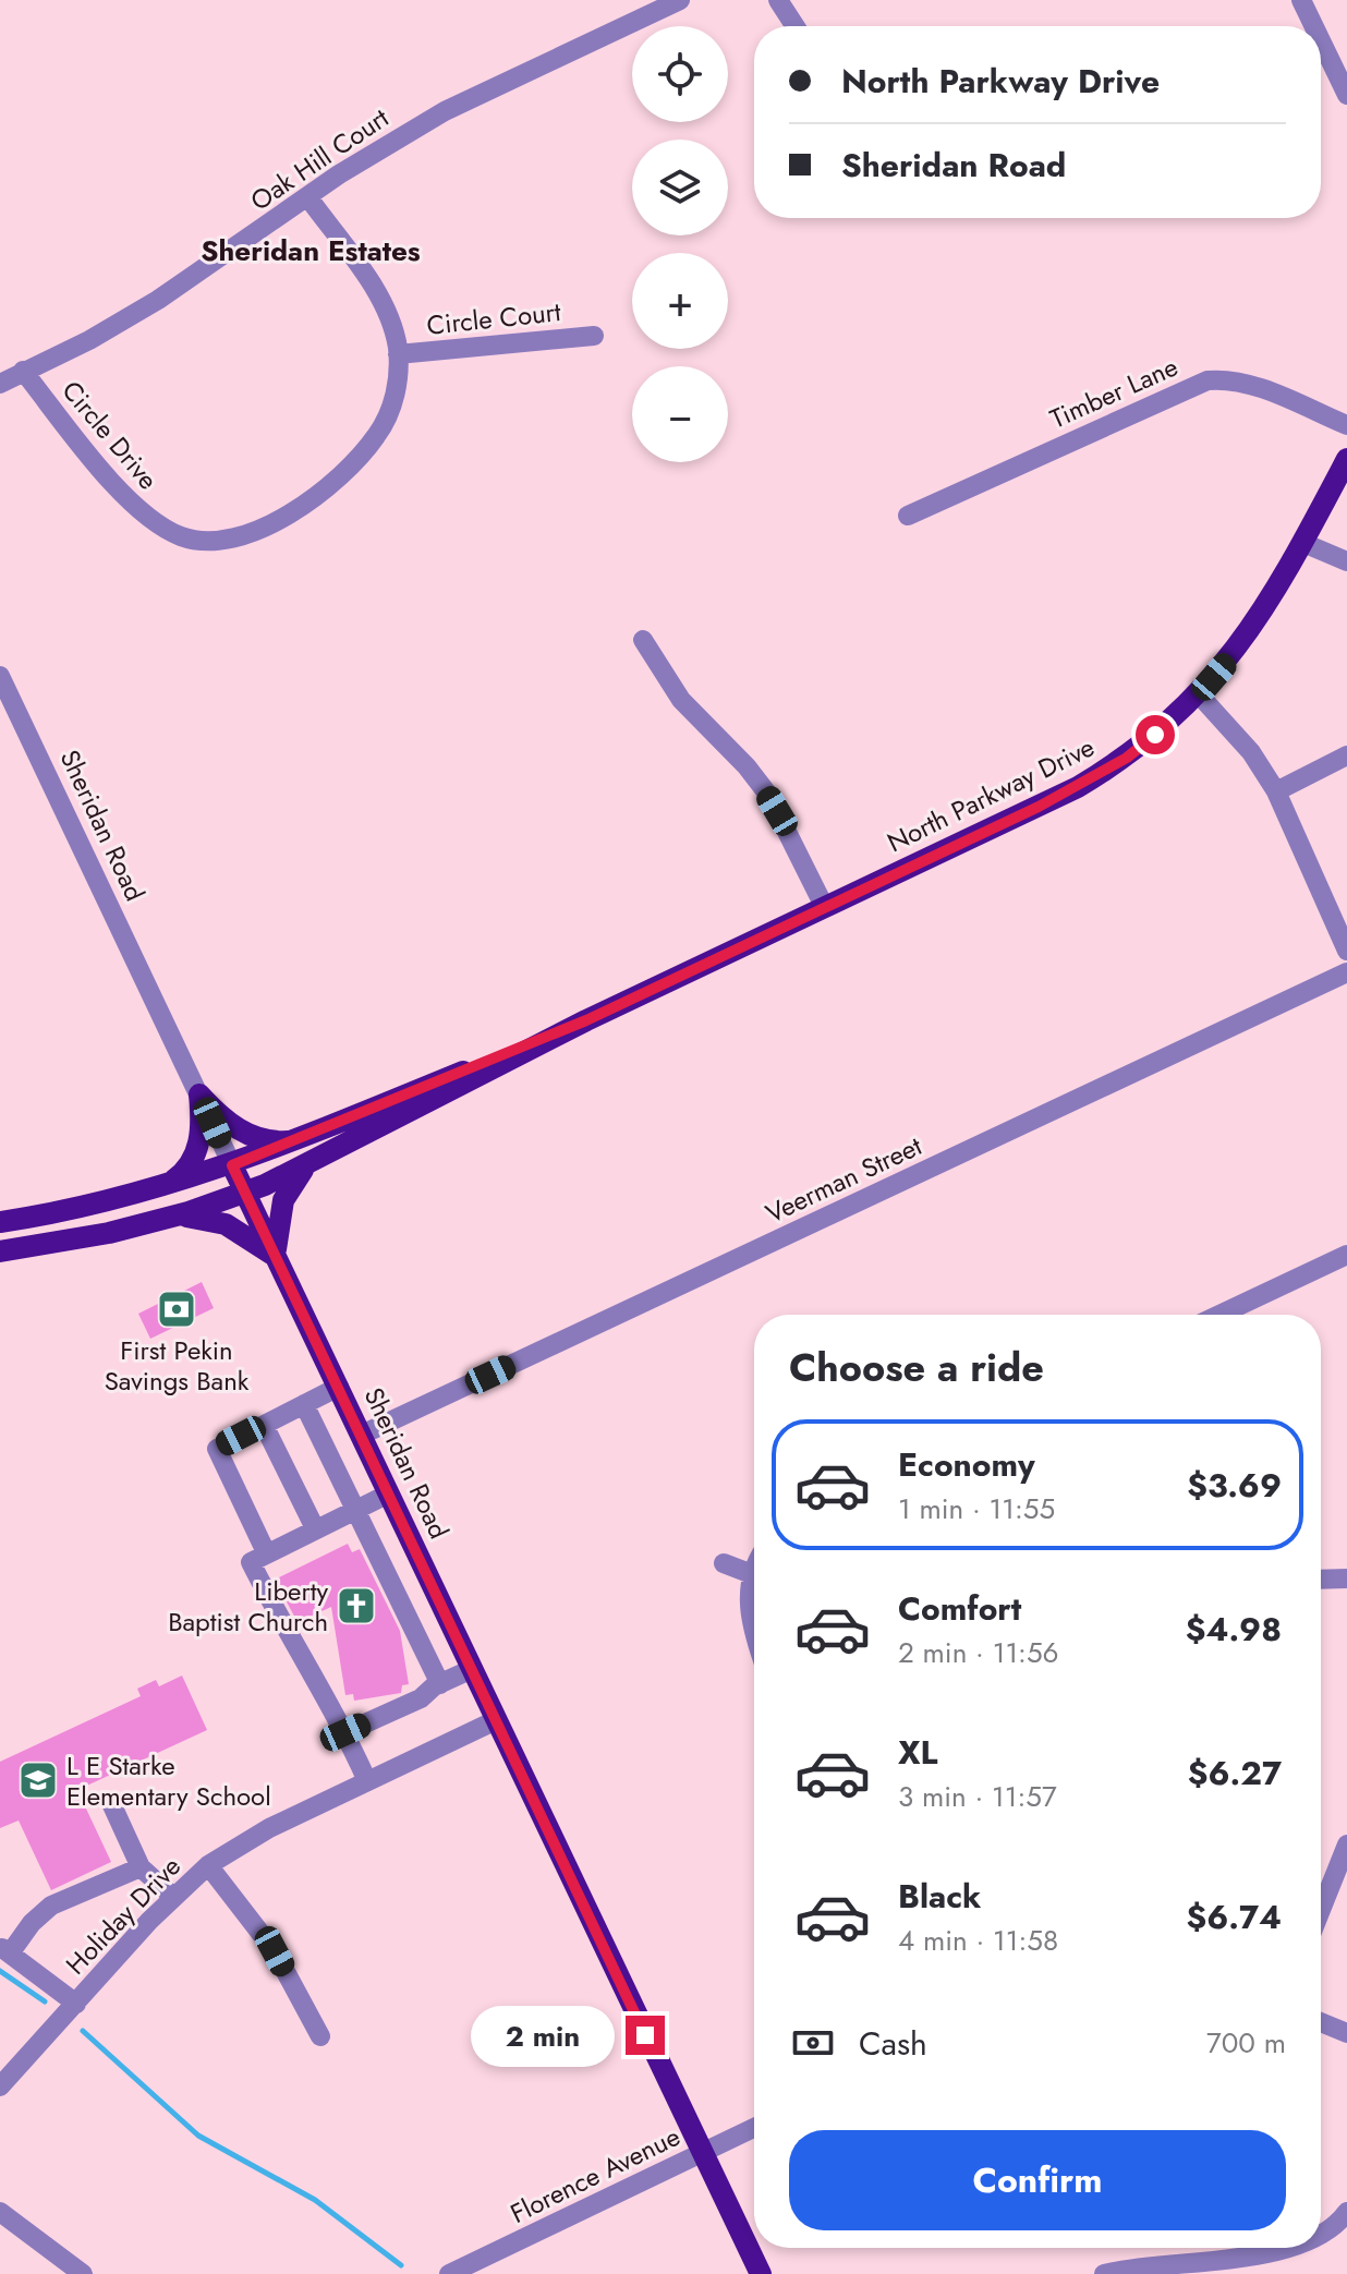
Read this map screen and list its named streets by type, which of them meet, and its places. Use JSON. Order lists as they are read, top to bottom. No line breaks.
{"streets":{"main road":["North Parkway Drive","Sheridan Road"],"street":["Oak Hill Court","Circle Court","Timber Lane","Circle Drive","Veerman Street","Holiday Drive","Florence Avenue"]},"crossings":[["Oak Hill Court","Circle Drive"],["Circle Court","Circle Drive"],["North Parkway Drive","Sheridan Road"],["Sheridan Road","Veerman Street"],["Sheridan Road","Holiday Drive"],["Sheridan Road","Florence Avenue"]],"districts":["Sheridan Estates"],"places":{"bank":["First Pekin Savings Bank"],"church":["Liberty Baptist Church"],"school or university":["L E Starke Elementary School"]},"page":{"map_buttons":["+","−"],"banner":["North Parkway Drive","Sheridan Road"],"heading":"Choose a ride","list":[{"name":"Economy","note":"1 min · 11:55","value":"$3.69"},{"name":"Comfort","note":"2 min · 11:56","value":"$4.98"},{"name":"XL","note":"3 min · 11:57","value":"$6.27"},{"name":"Black","note":"4 min · 11:58","value":"$6.74"}],"pay":["Cash","700 m"],"bubble":"2 min","buttons":"Confirm"}}
